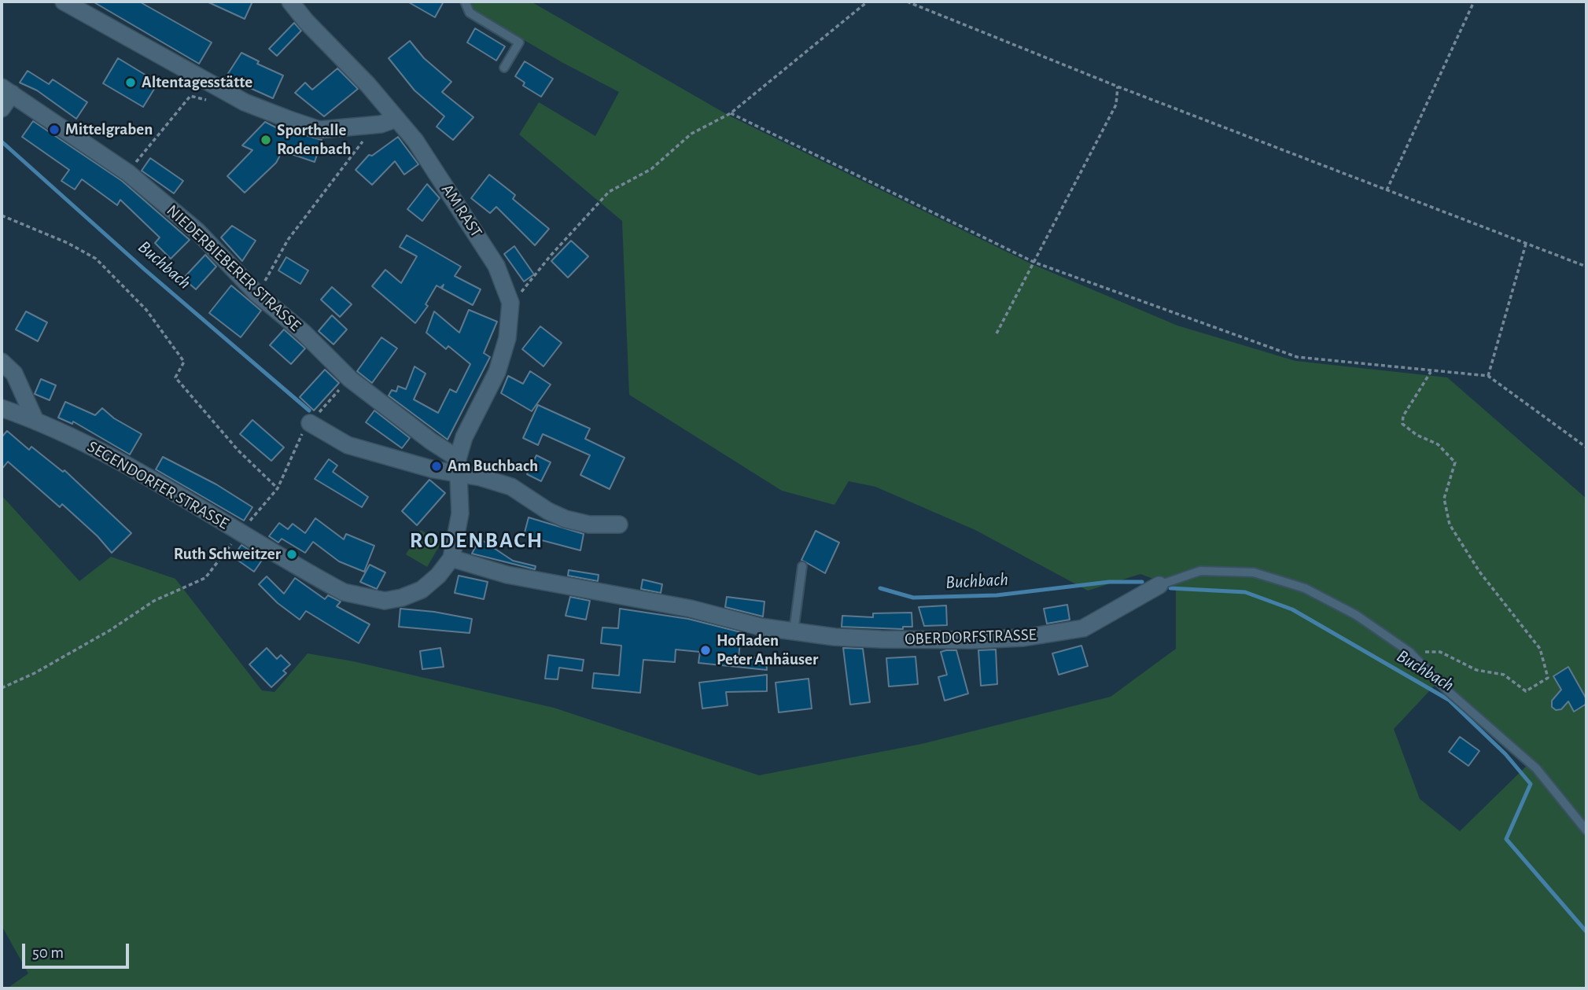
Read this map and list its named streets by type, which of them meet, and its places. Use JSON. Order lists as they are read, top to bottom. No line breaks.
{"streets":{"street":["AM RAST","NIEDERBIEBERER STRASSE","SEGENDORFER STRASSE","OBERDORFSTRASSE"]},"crossings":[["AM RAST","NIEDERBIEBERER STRASSE"],["AM RAST","SEGENDORFER STRASSE"],["NIEDERBIEBERER STRASSE","SEGENDORFER STRASSE"],["SEGENDORFER STRASSE","OBERDORFSTRASSE"]],"districts":["RODENBACH"],"water":["Buchbach"],"places":["Altentagesstätte","Mittelgraben","Sporthalle Rodenbach","Am Buchbach","Ruth Schweitzer","Hofladen Peter Anhäuser"],"scale_bar":"50 m"}
